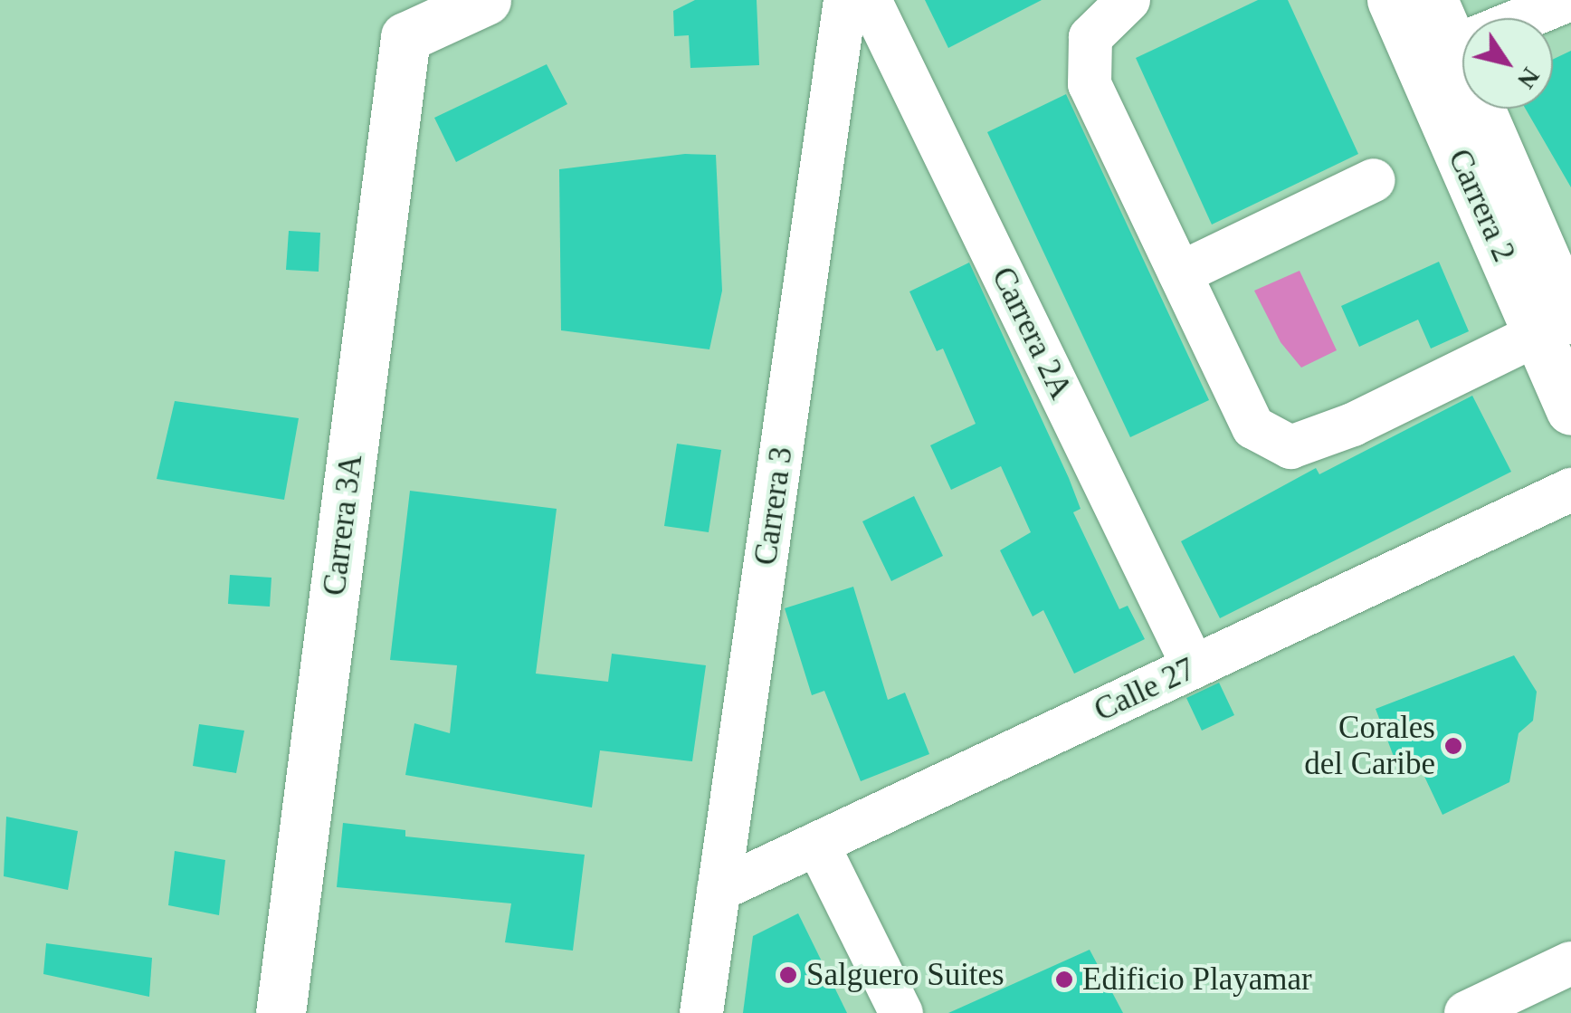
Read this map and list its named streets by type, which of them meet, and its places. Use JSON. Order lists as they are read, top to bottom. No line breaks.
{"streets":{"street":["Carrera 2","Carrera 2A","Carrera 3","Carrera 3A","Calle 27"]},"crossings":[["Carrera 2A","Calle 27"],["Carrera 3","Calle 27"]],"places":["Corales del Caribe","Salguero Suites","Edificio Playamar"],"north":"bottom right"}
